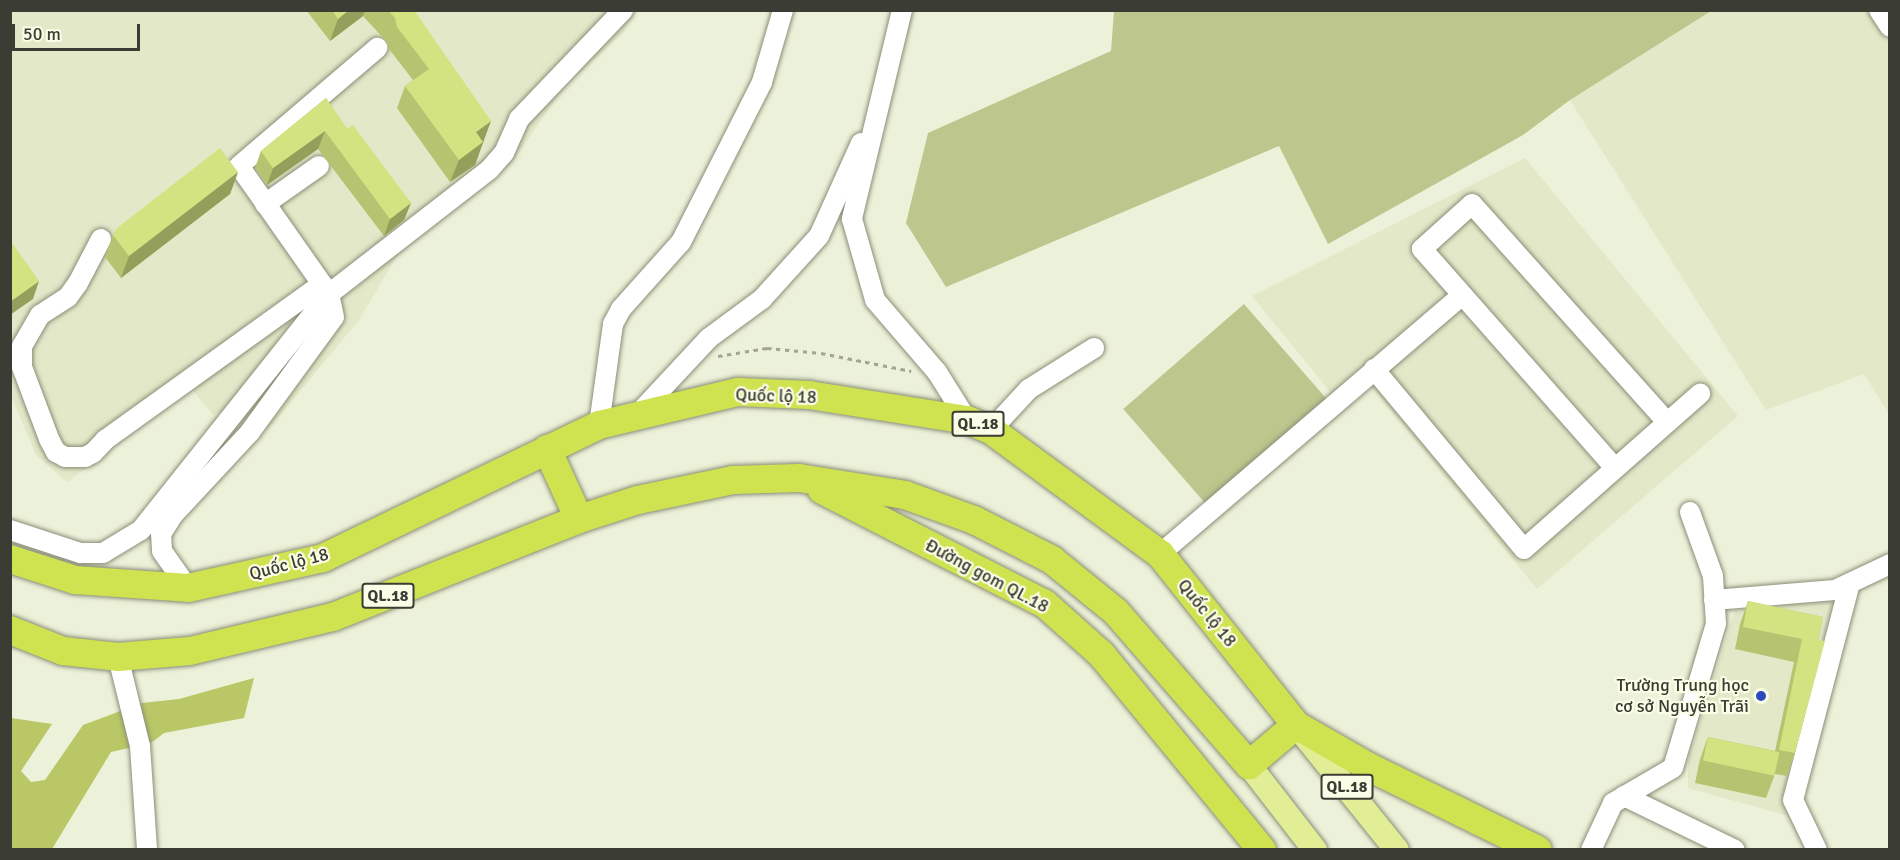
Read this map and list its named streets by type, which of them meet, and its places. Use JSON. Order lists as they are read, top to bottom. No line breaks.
{"streets":{"highway":["Quốc lộ 18","QL.18","Đường gom QL.18"]},"crossings":[["QL.18","Đường gom QL.18"]],"places":["Trường Trung học cơ sở Nguyễn Trãi"],"scale_bar":"50 m"}
